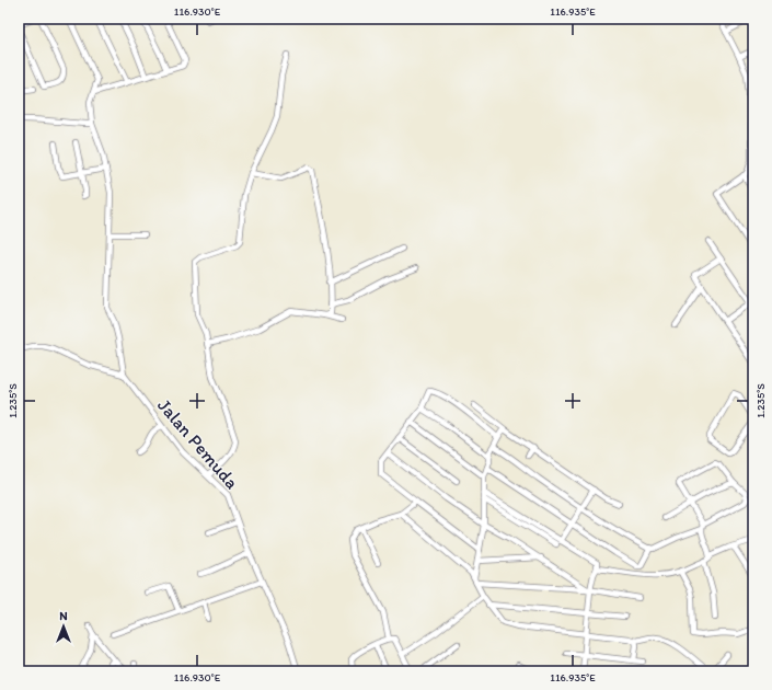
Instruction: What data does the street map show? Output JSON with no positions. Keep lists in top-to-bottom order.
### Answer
{
  "streets": {
    "street": ["Jalan Pemuda"]
  },
  "north": "top",
  "coordinates": ["116.930°E", "116.935°E", "1.235°S"]
}
